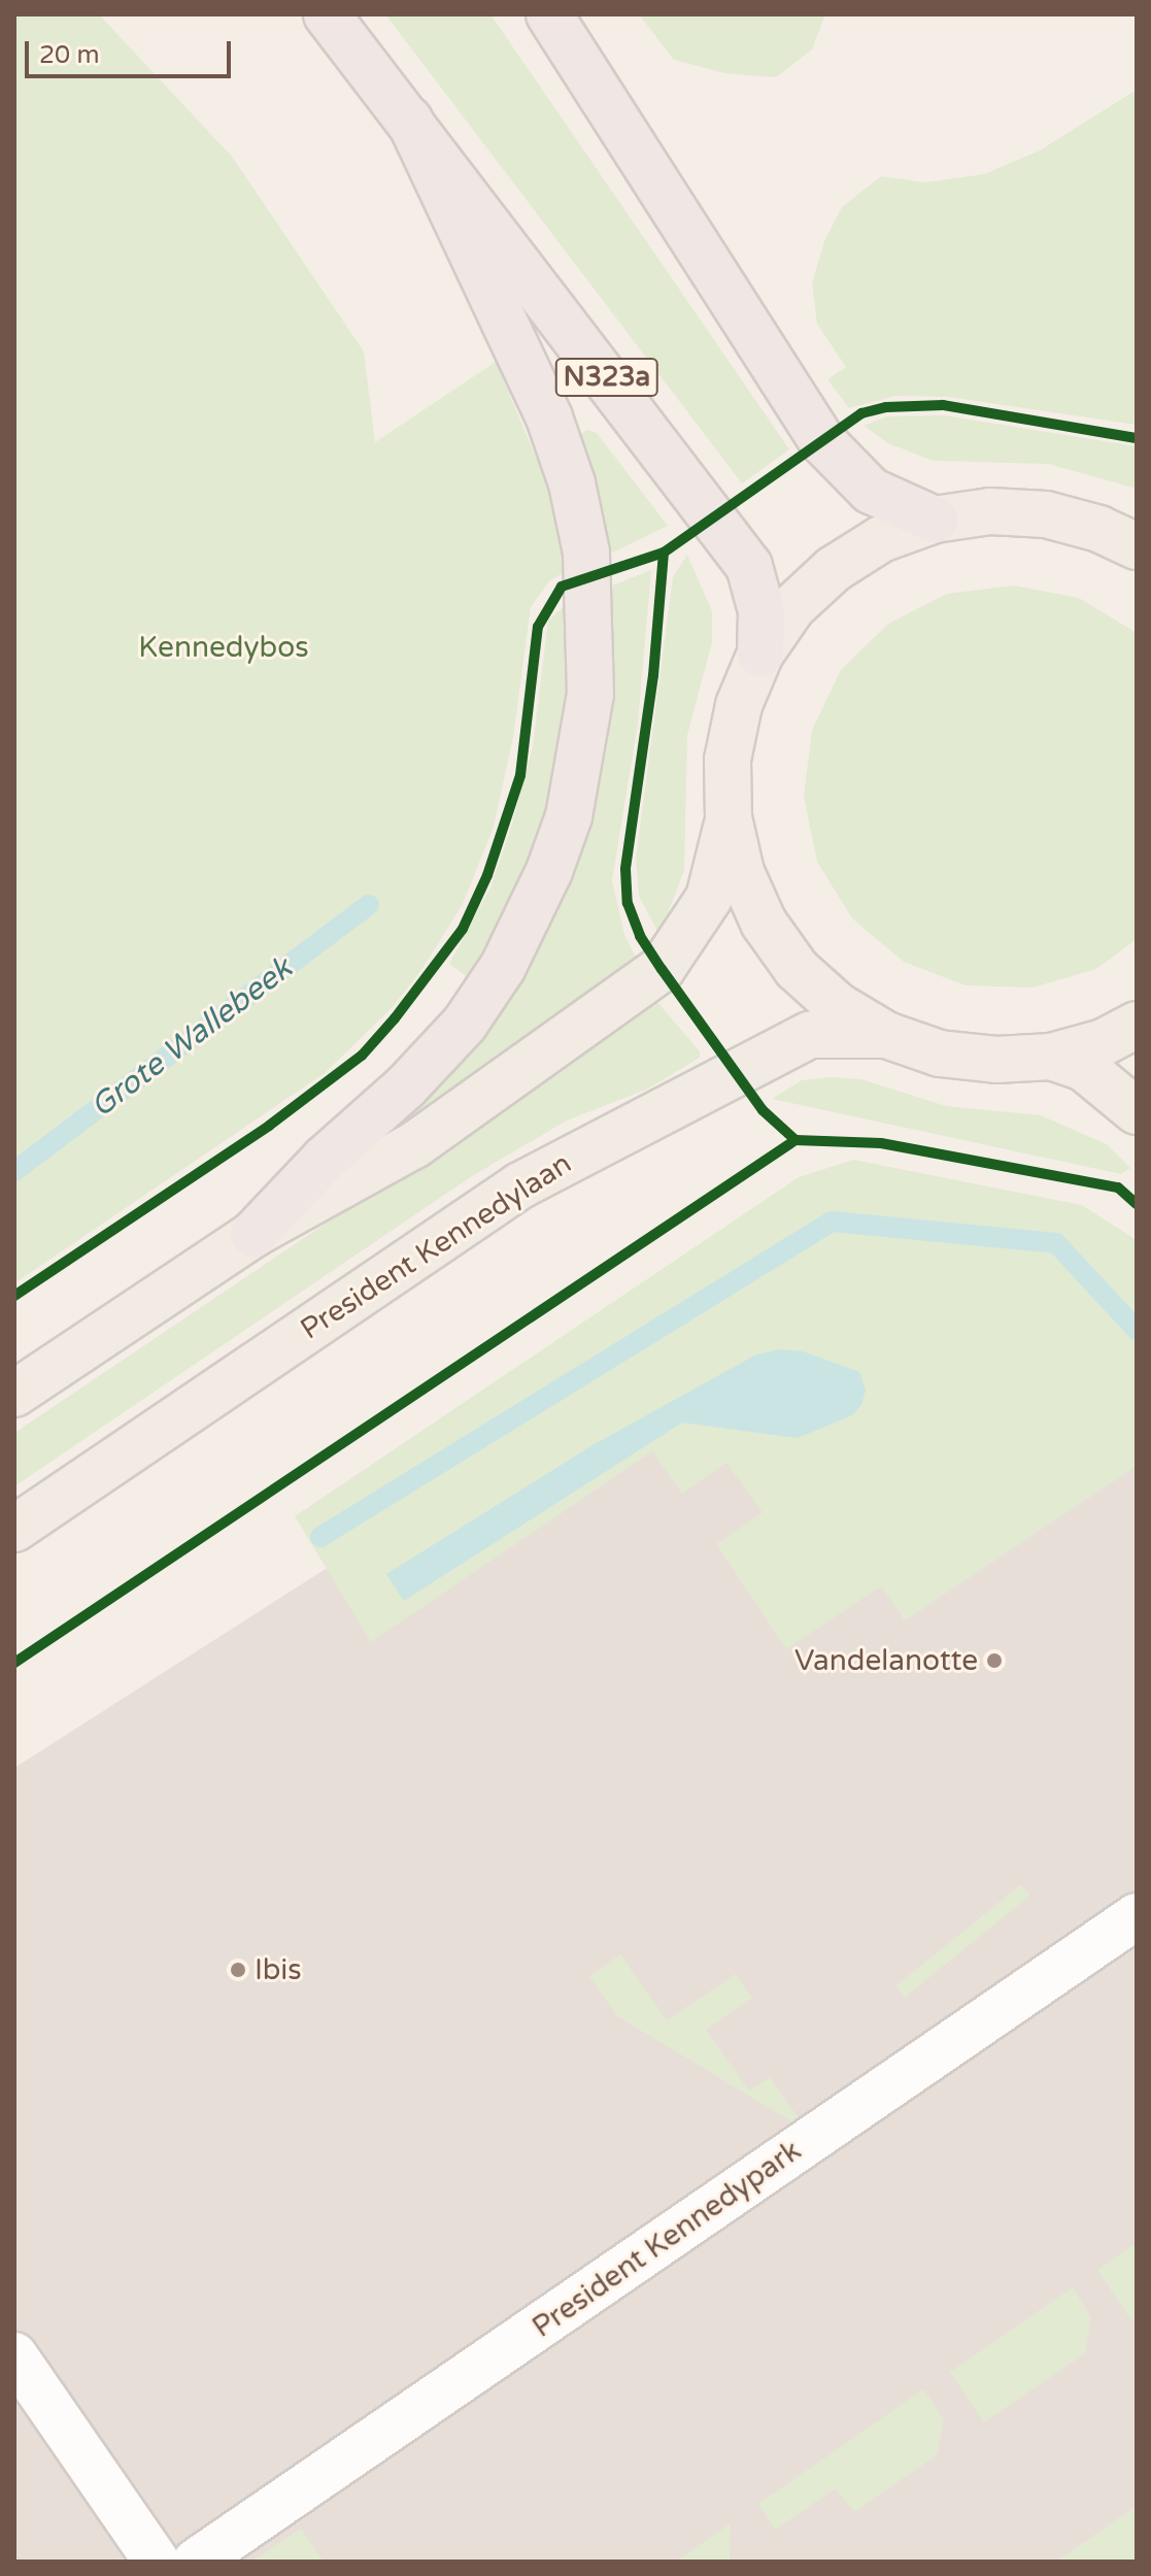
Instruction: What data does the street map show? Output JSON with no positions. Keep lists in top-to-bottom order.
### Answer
{
  "streets": {
    "highway": ["N323a"],
    "main road": ["President Kennedylaan"],
    "street": ["President Kennedypark"]
  },
  "water": ["Grote Wallebeek"],
  "parks": ["Kennedybos"],
  "places": ["Vandelanotte", "Ibis"],
  "scale_bar": "20 m"
}
